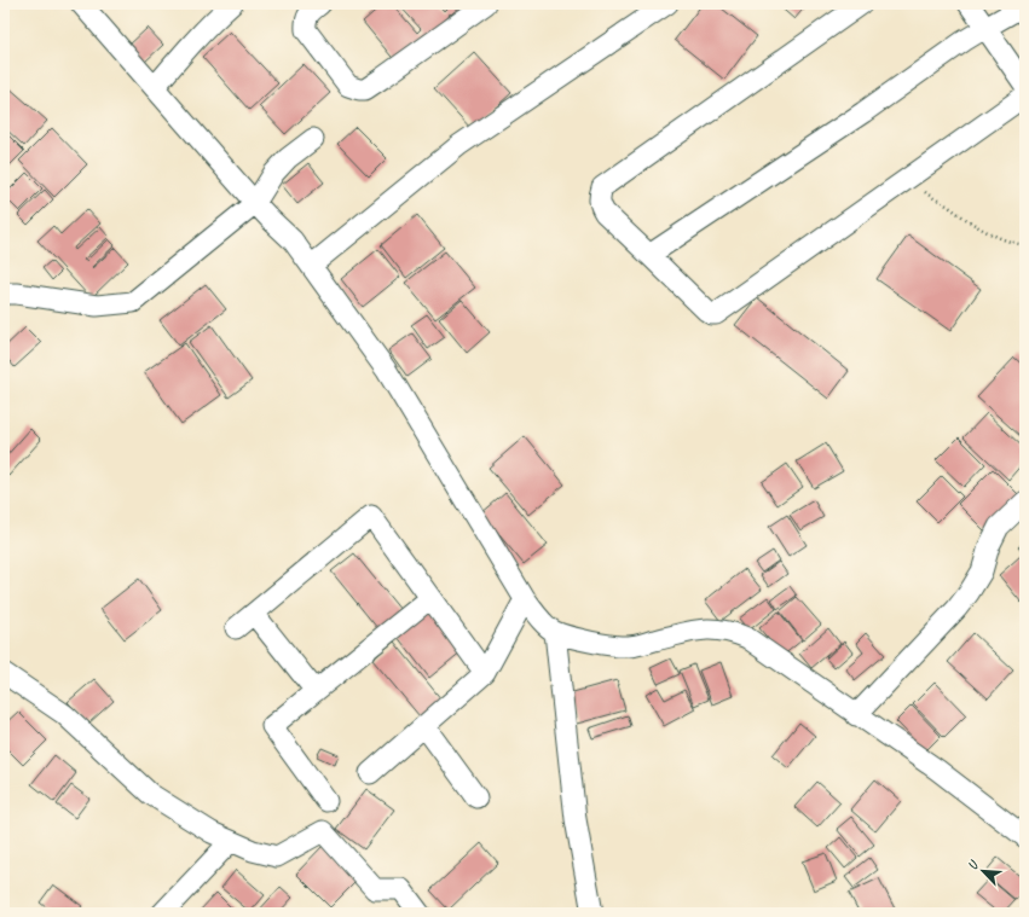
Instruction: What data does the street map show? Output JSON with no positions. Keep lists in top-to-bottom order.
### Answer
{
  "north": "top left"
}
